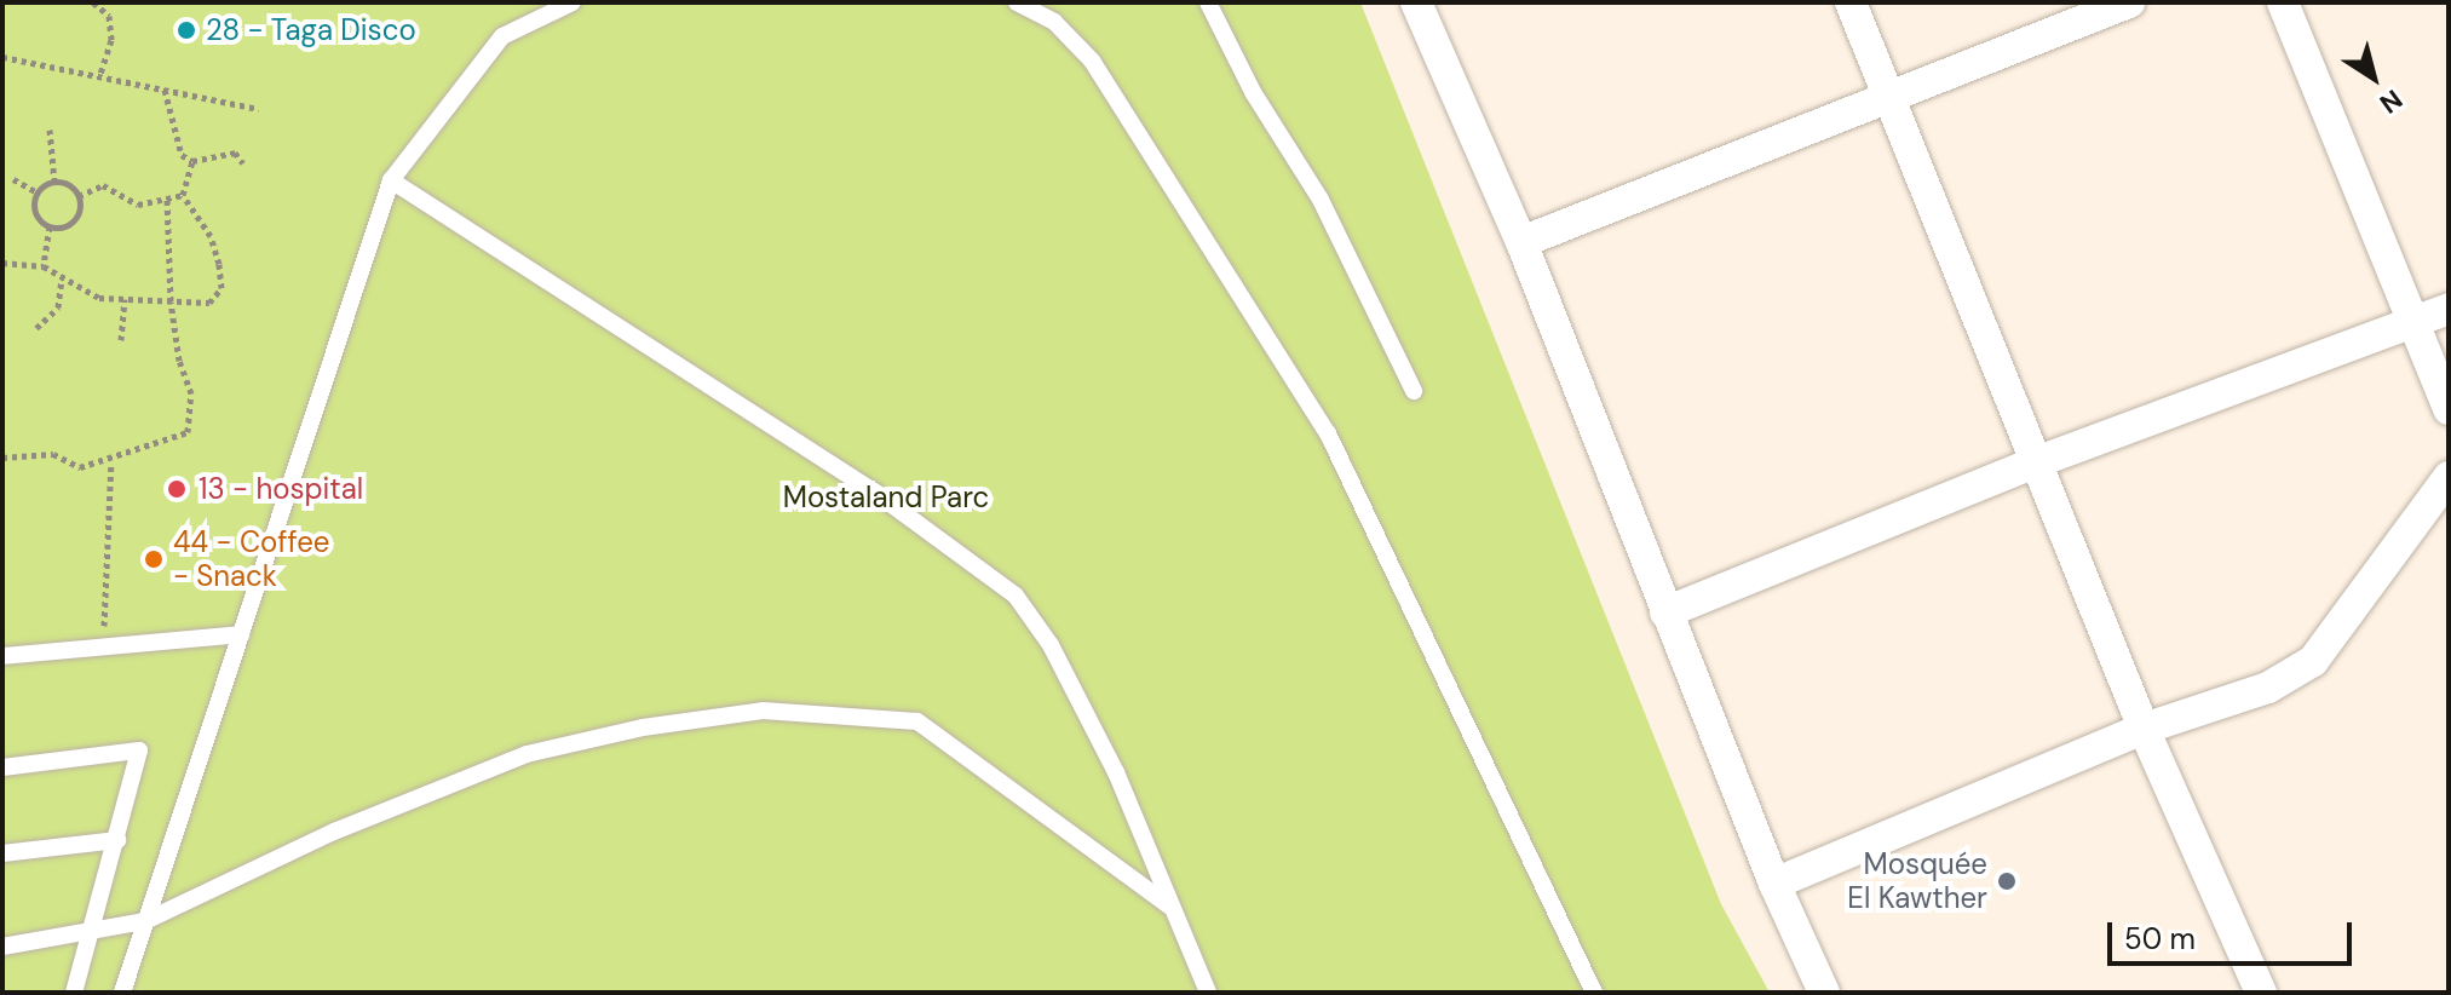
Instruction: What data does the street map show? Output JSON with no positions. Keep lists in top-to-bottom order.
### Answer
{
  "parks": ["Mostaland Parc"],
  "places": [
    "28 - Taga Disco",
    "13 - hospital",
    "44 - Coffee - Snack",
    "Mosquée El Kawther"
  ],
  "scale_bar": "50 m",
  "north": "bottom right"
}
